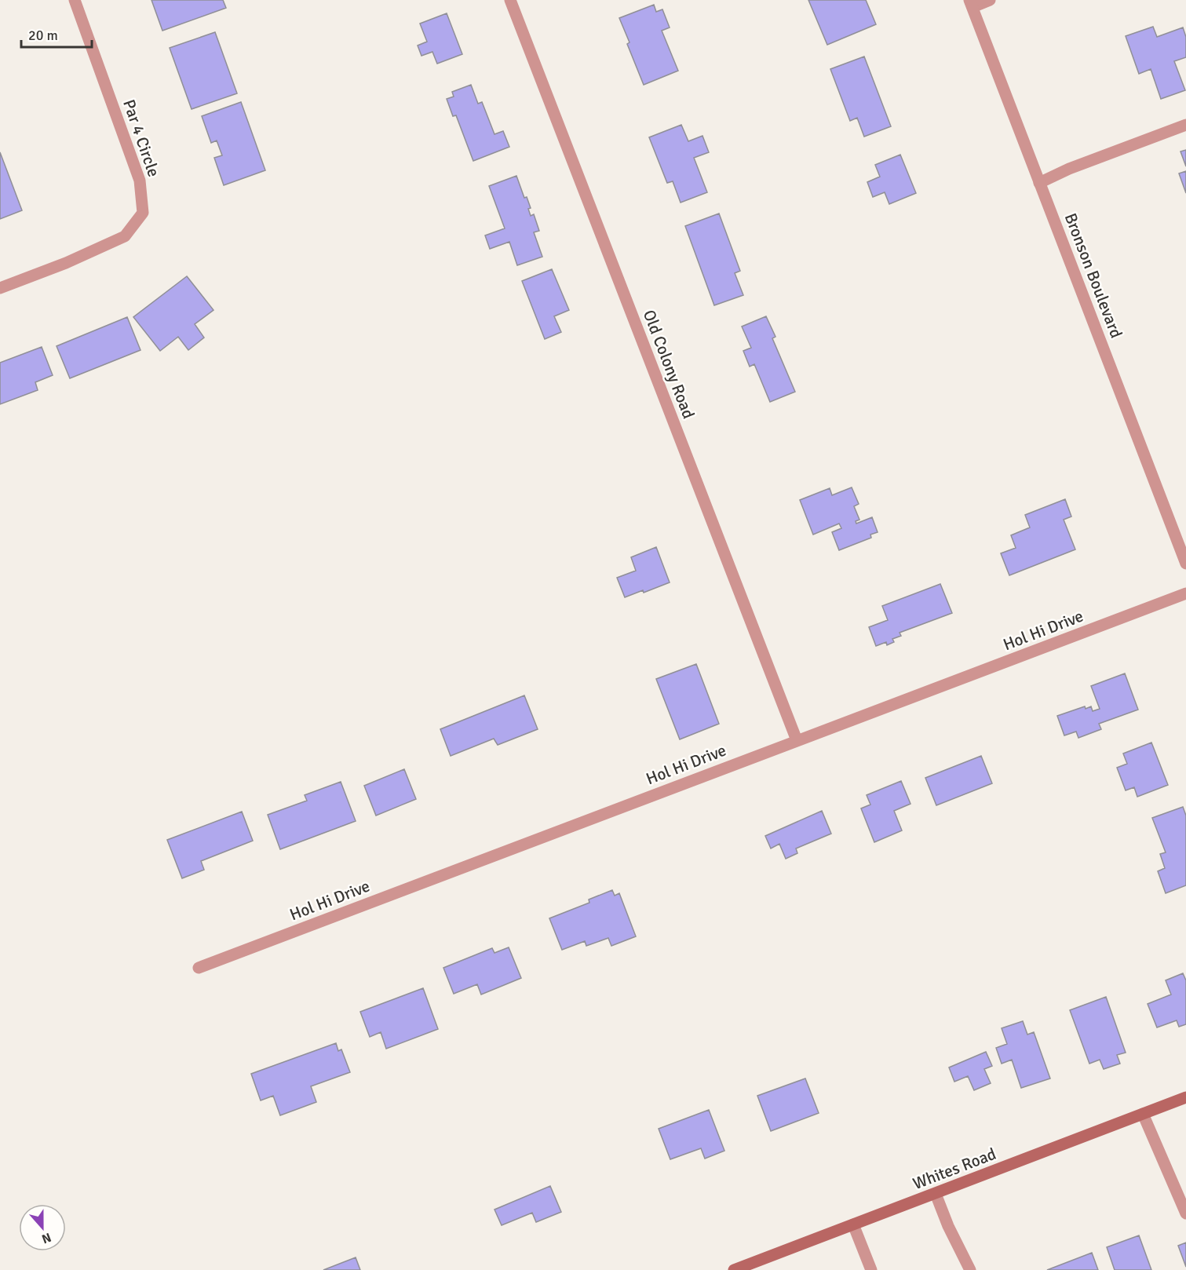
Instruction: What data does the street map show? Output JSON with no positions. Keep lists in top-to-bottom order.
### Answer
{
  "streets": {
    "street": [
      "Par 4 Circle",
      "Bronson Boulevard",
      "Old Colony Road",
      "Hol Hi Drive",
      "Whites Road"
    ]
  },
  "crossings": [
    ["Old Colony Road", "Hol Hi Drive"]
  ],
  "scale_bar": "20 m",
  "north": "bottom"
}
